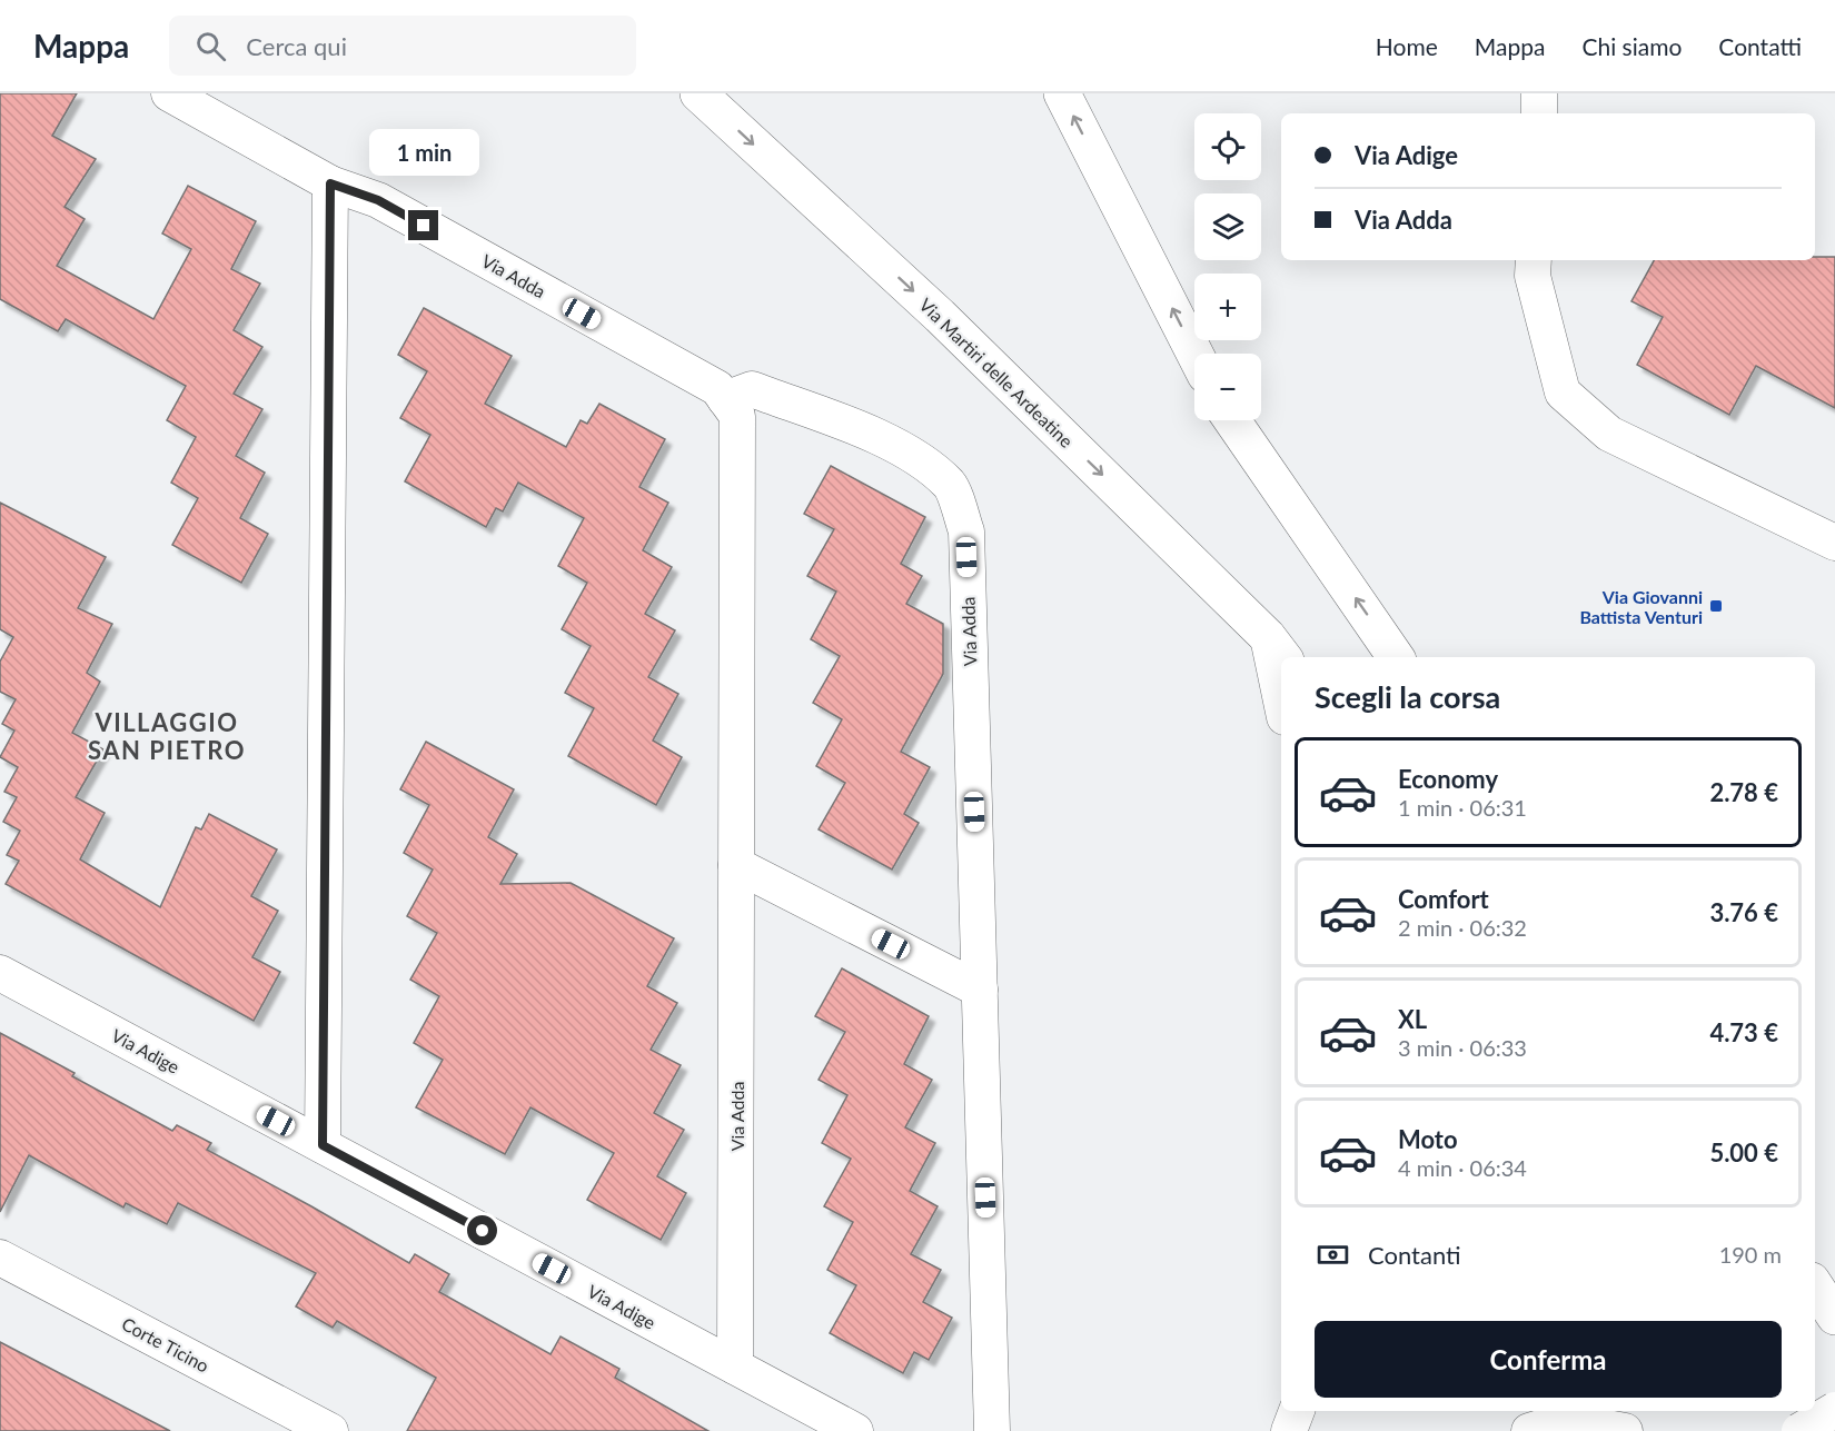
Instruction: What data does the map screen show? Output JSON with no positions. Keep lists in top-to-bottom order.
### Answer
{
  "streets": {
    "street": [
      "Via Adda",
      "Via Martiri delle Ardeatine",
      "Via Adige",
      "Corte Ticino"
    ]
  },
  "crossings": [
    ["Via Adda", "Via Adige"]
  ],
  "districts": ["VILLAGGIO SAN PIETRO"],
  "places": {
    "transit": ["Via Giovanni Battista Venturi"]
  },
  "page": {
    "header": "Mappa",
    "search": "Cerca qui",
    "nav": [
      "Home",
      "Mappa",
      "Chi siamo",
      "Contatti"
    ],
    "map_buttons": ["+", "−"],
    "banner": ["Via Adige", "Via Adda"],
    "bubble": "1 min",
    "heading": "Scegli la corsa",
    "list": [
      {
        "name": "Economy",
        "note": "1 min · 06:31",
        "value": "2.78 €"
      },
      {
        "name": "Comfort",
        "note": "2 min · 06:32",
        "value": "3.76 €"
      },
      {
        "name": "XL",
        "note": "3 min · 06:33",
        "value": "4.73 €"
      },
      {
        "name": "Moto",
        "note": "4 min · 06:34",
        "value": "5.00 €"
      }
    ],
    "pay": ["Contanti", "190 m"],
    "buttons": "Conferma"
  }
}
